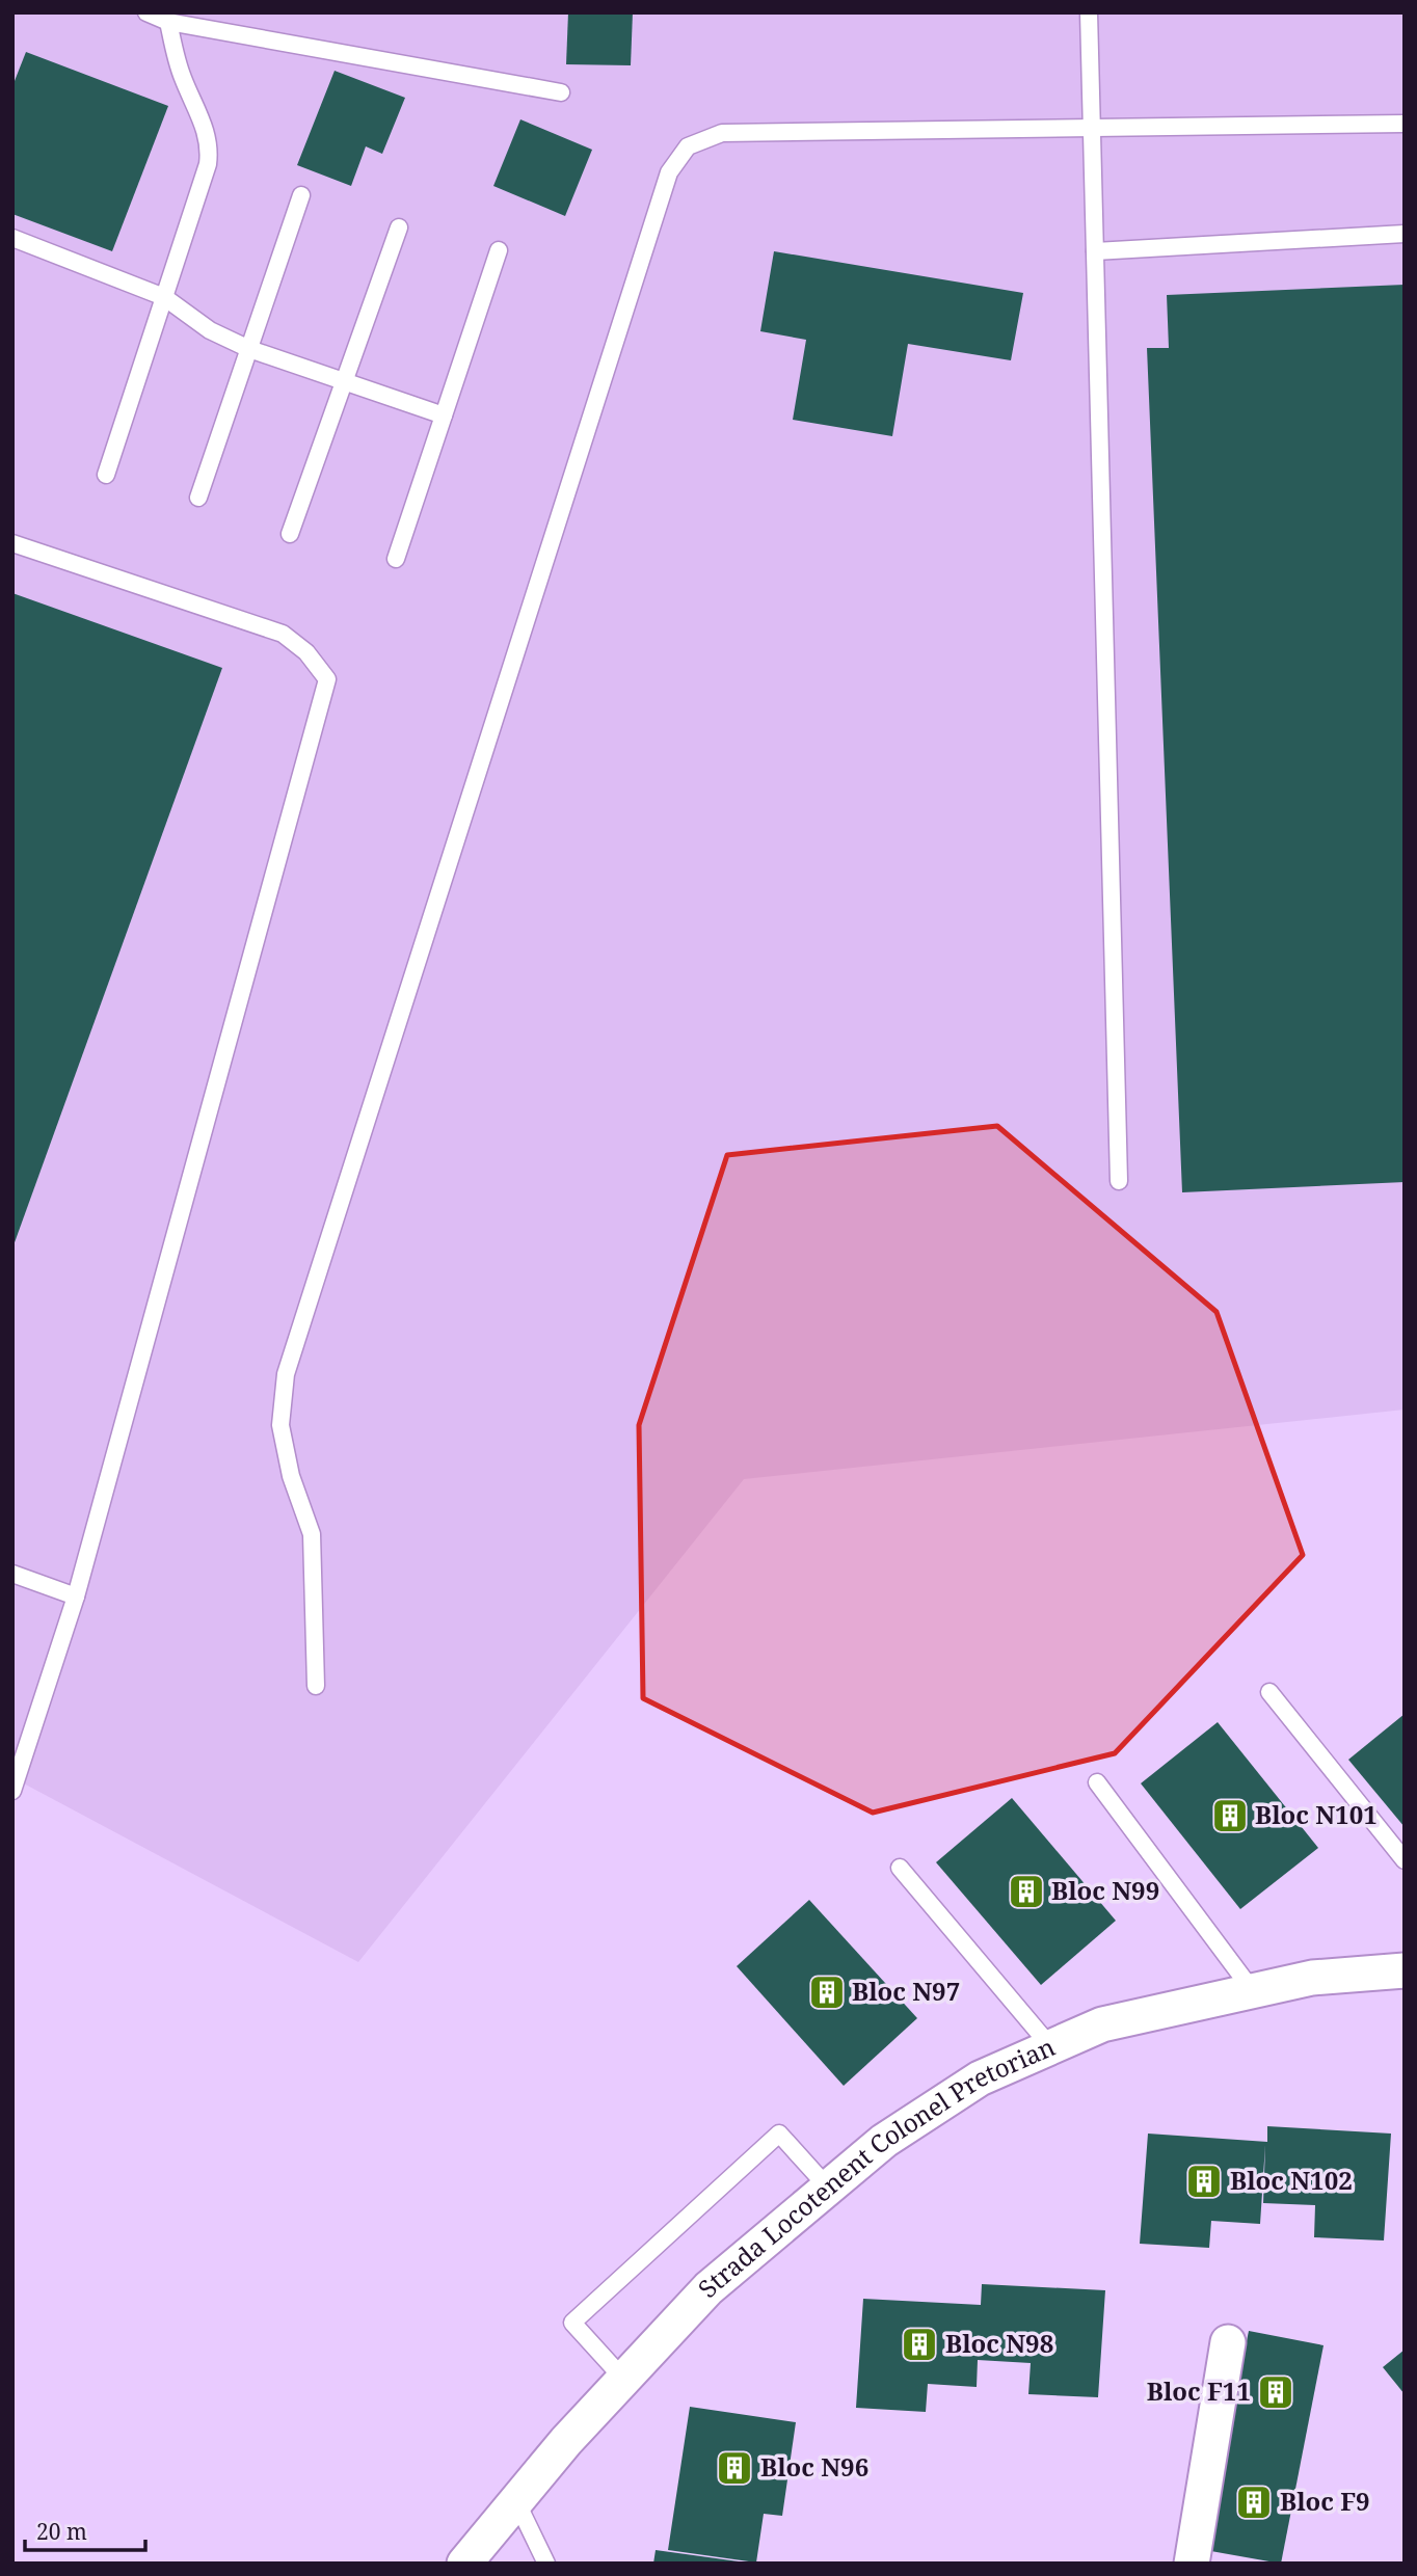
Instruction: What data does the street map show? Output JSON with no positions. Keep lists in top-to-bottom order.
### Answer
{
  "streets": {
    "street": ["Strada Locotenent Colonel Pretorian"]
  },
  "places": {
    "building": [
      "Bloc N101",
      "Bloc N99",
      "Bloc N97",
      "Bloc N102",
      "Bloc N98",
      "Bloc F11",
      "Bloc N96",
      "Bloc F9"
    ]
  },
  "scale_bar": "20 m"
}
